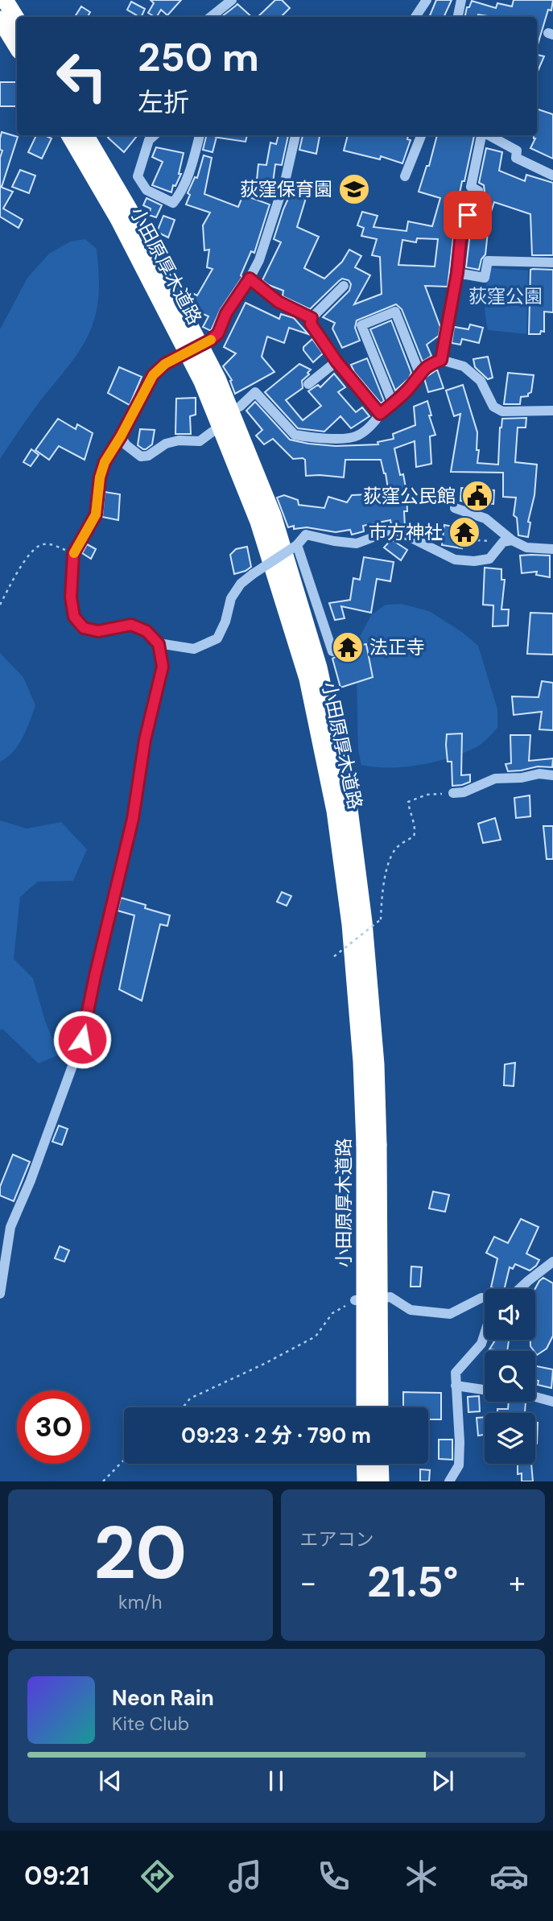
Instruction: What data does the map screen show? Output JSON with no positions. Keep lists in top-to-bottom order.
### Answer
{
  "streets": {
    "highway": ["小田原厚木道路"]
  },
  "parks": ["荻窪公園"],
  "places": {
    "school or university": ["荻窪保育園"],
    "public building": ["荻窪公民館"],
    "temple": ["市方神社", "法正寺"]
  },
  "page": {
    "turn": ["250 m", "左折"],
    "limit": "30",
    "trip": "09:23 · 2 分 · 790 m",
    "tile": [
      ["20", "km/h"],
      "エアコン"
    ],
    "heat": ["−", "21.5°", "+"],
    "song": ["Neon Rain", "Kite Club"],
    "tabs": "09:21"
  }
}
